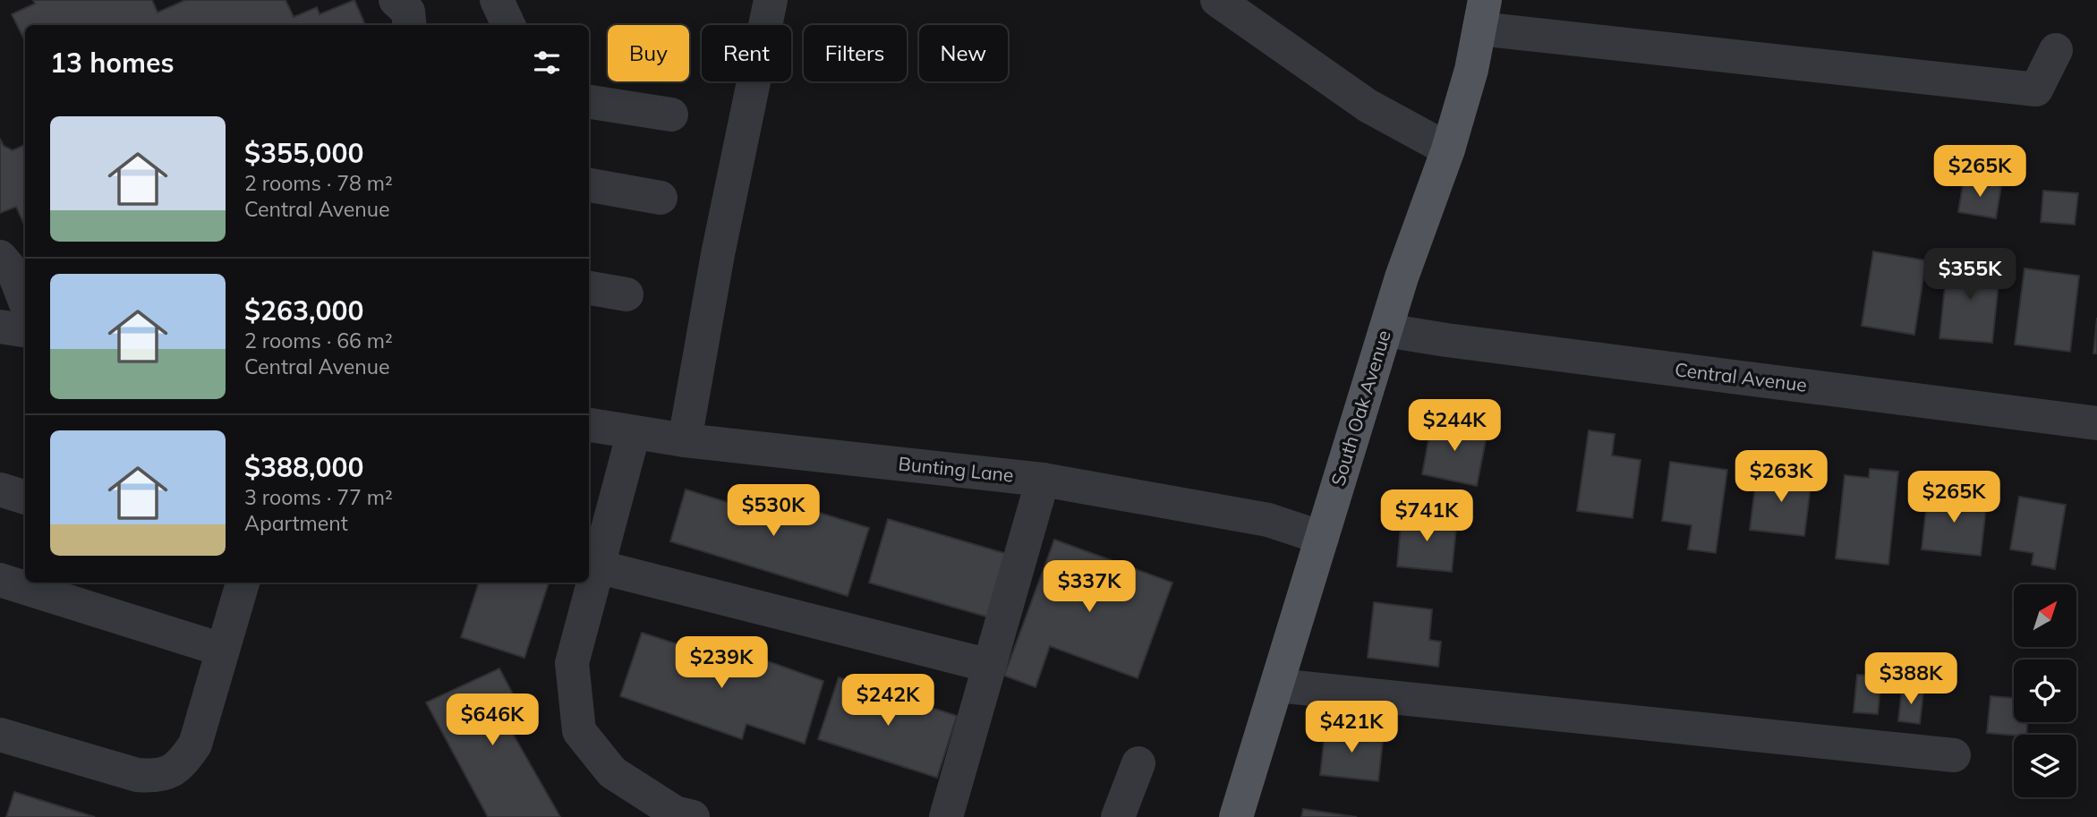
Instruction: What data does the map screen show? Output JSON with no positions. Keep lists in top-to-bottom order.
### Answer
{
  "streets": {
    "main road": ["South Oak Avenue"],
    "street": ["Central Avenue", "Bunting Lane"]
  },
  "crossings": [
    ["Central Avenue", "South Oak Avenue"],
    ["South Oak Avenue", "Bunting Lane"]
  ],
  "north": "top right",
  "page": {
    "chip": [
      "Buy",
      "Rent",
      "Filters",
      "New"
    ],
    "heading": "13 homes",
    "list": [
      {
        "name": "$355,000",
        "note": "2 rooms · 78 m² · Central Avenue"
      },
      {
        "name": "$263,000",
        "note": "2 rooms · 66 m² · Central Avenue"
      },
      {
        "name": "$388,000",
        "note": "3 rooms · 77 m² · Apartment"
      }
    ],
    "price": [
      "$265K",
      "$355K",
      "$244K",
      "$263K",
      "$265K",
      "$530K",
      "$741K",
      "$337K",
      "$239K",
      "$388K",
      "$242K",
      "$646K",
      "$421K"
    ]
  }
}
